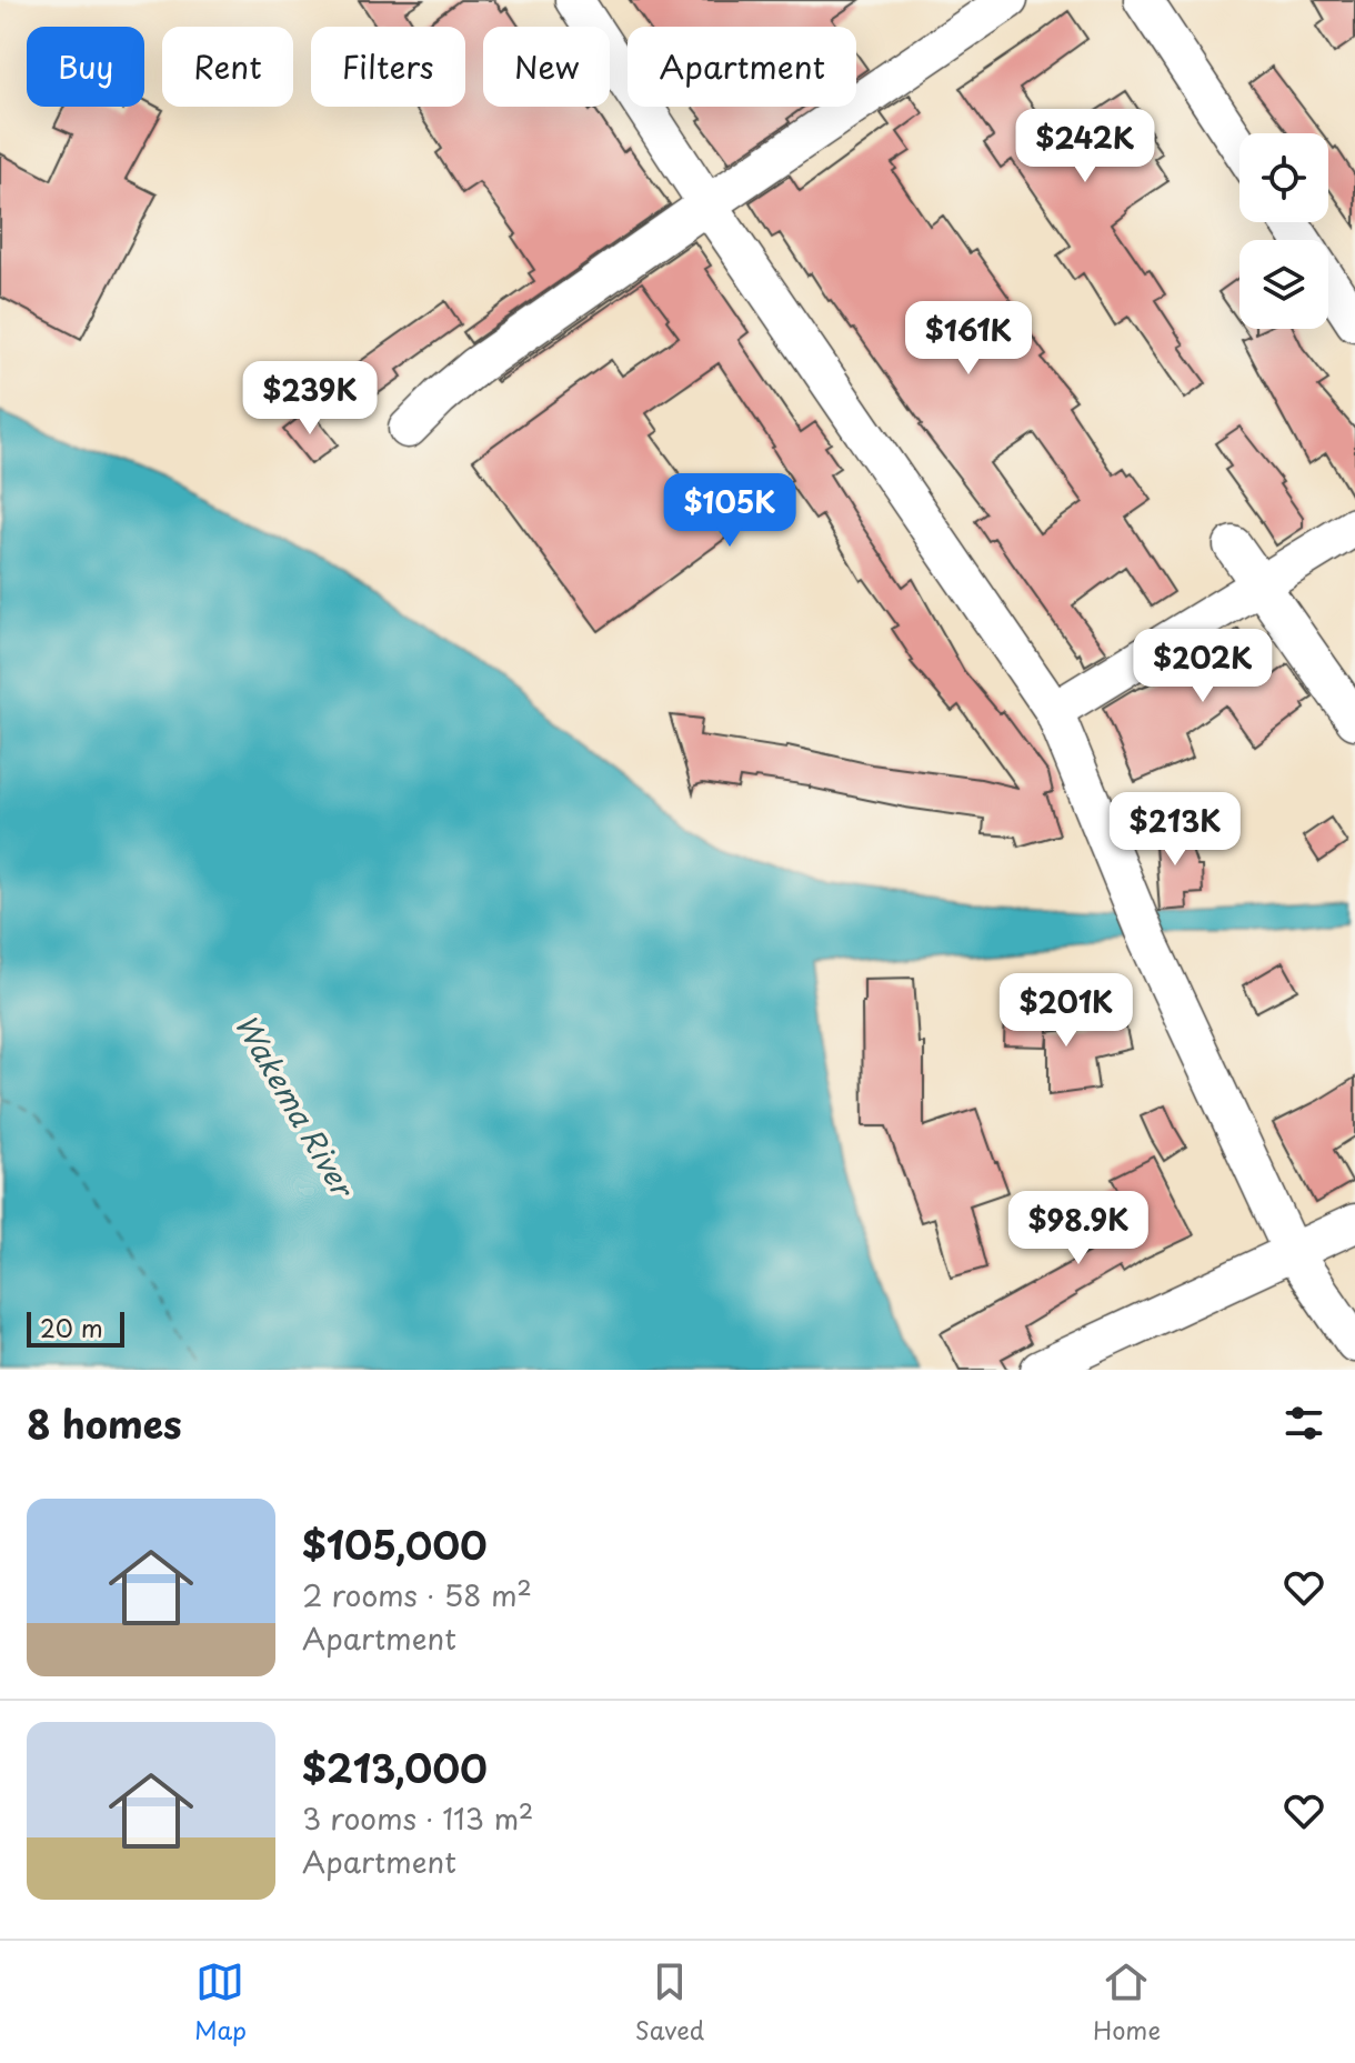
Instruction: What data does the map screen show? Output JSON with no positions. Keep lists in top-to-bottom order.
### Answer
{
  "water": ["Wakema River"],
  "scale_bar": "20 m",
  "page": {
    "chip": [
      "Buy",
      "Rent",
      "Filters",
      "New",
      "Apartment"
    ],
    "price": [
      "$242K",
      "$161K",
      "$239K",
      "$105K",
      "$202K",
      "$213K",
      "$201K",
      "$98.9K"
    ],
    "scale": "20 m",
    "heading": "8 homes",
    "list": [
      {
        "name": "$105,000",
        "note": "2 rooms · 58 m² · Apartment"
      },
      {
        "name": "$213,000",
        "note": "3 rooms · 113 m² · Apartment"
      }
    ],
    "tabs": ["Map", "Saved", "Home"]
  }
}
